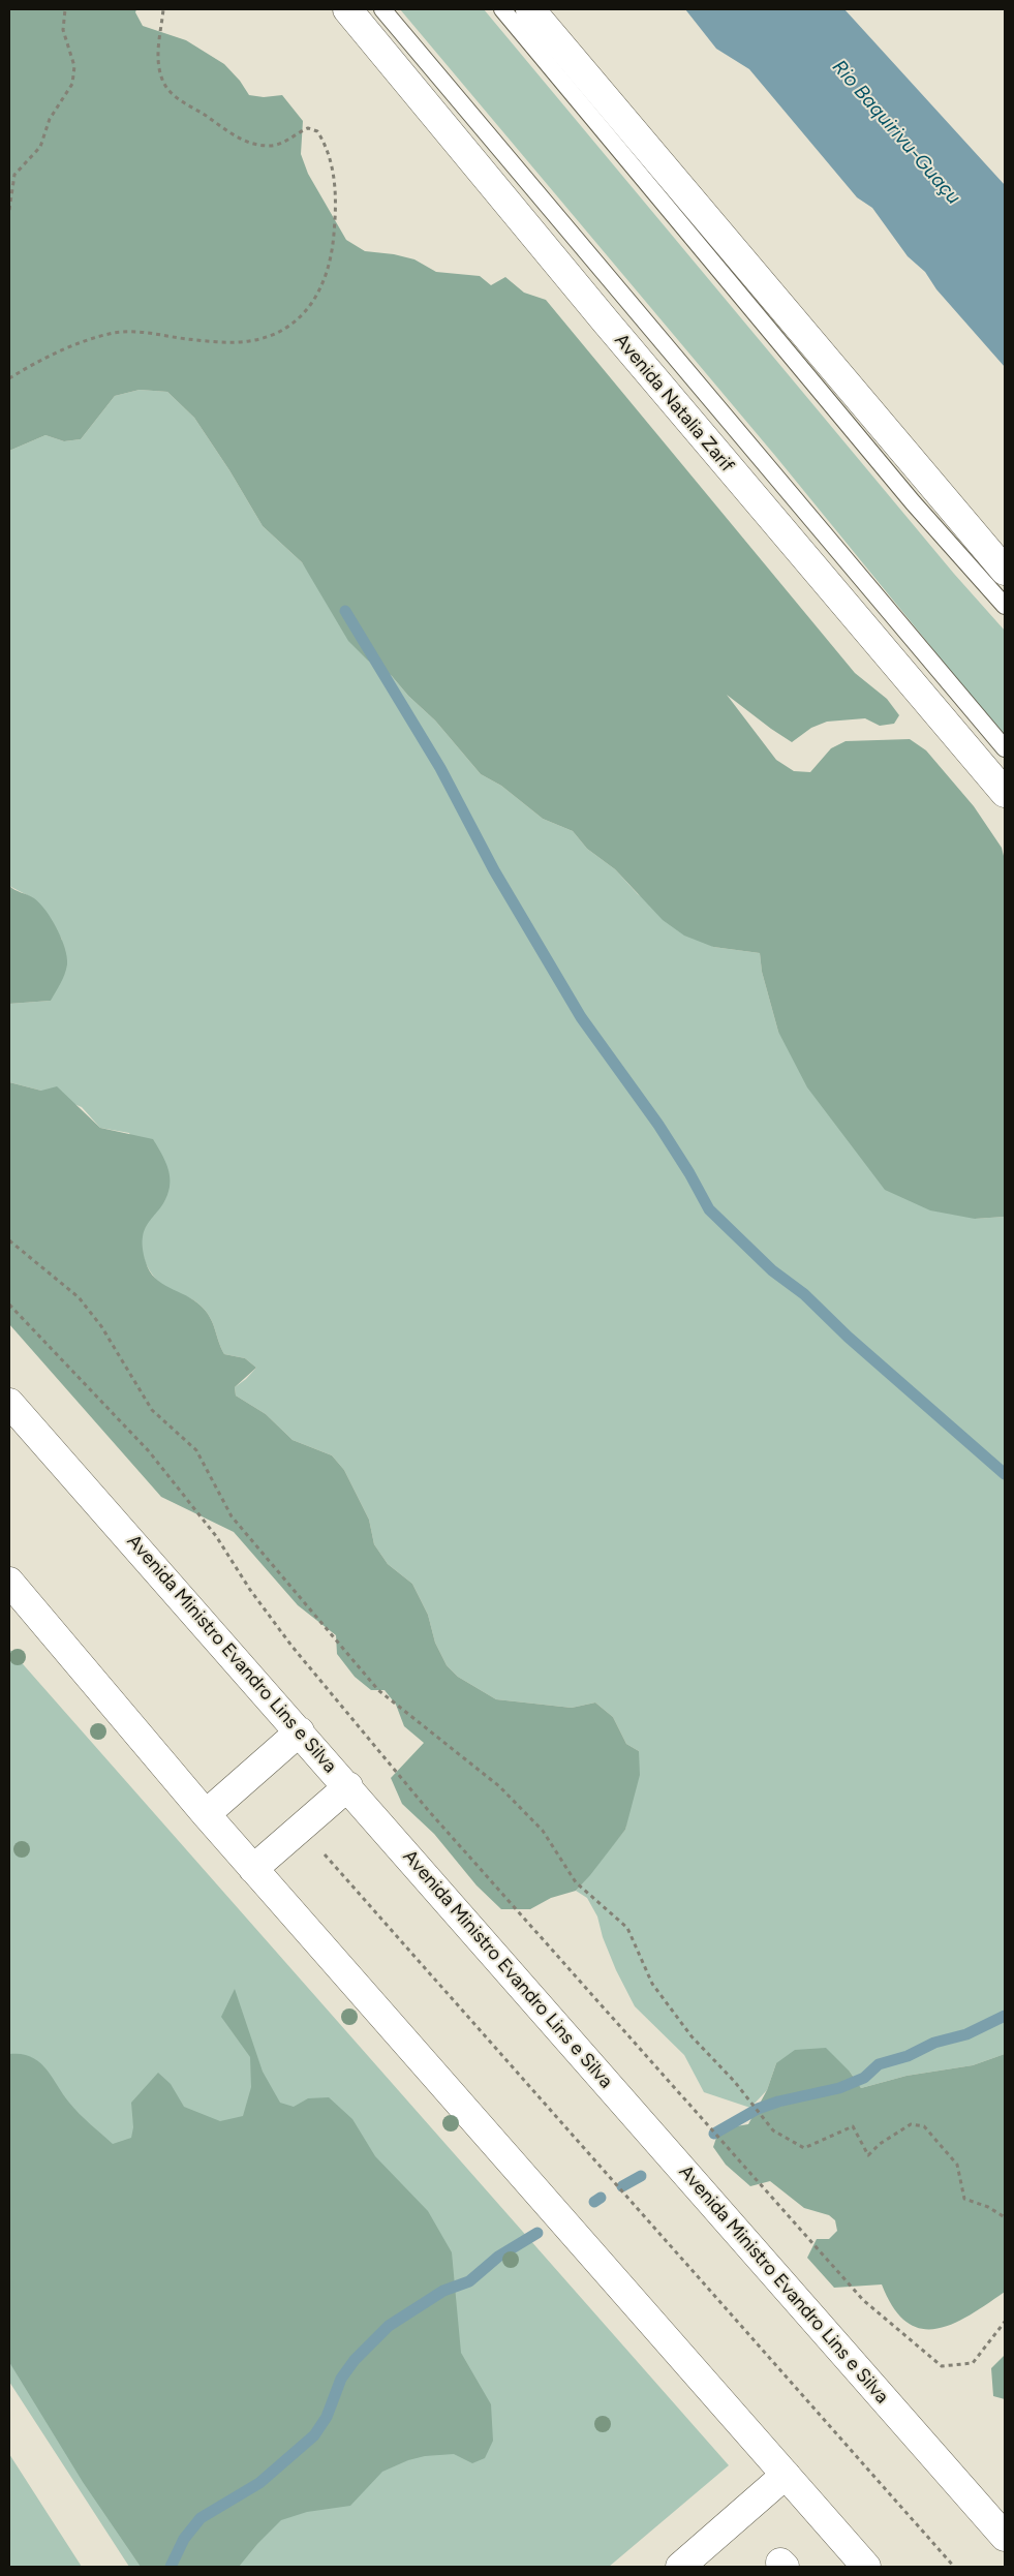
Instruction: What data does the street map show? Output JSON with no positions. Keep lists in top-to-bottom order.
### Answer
{
  "streets": {
    "street": ["Avenida Natalia Zarif", "Avenida Ministro Evandro Lins e Silva"]
  },
  "water": ["Rio Baquirivu-Guaçu"]
}
